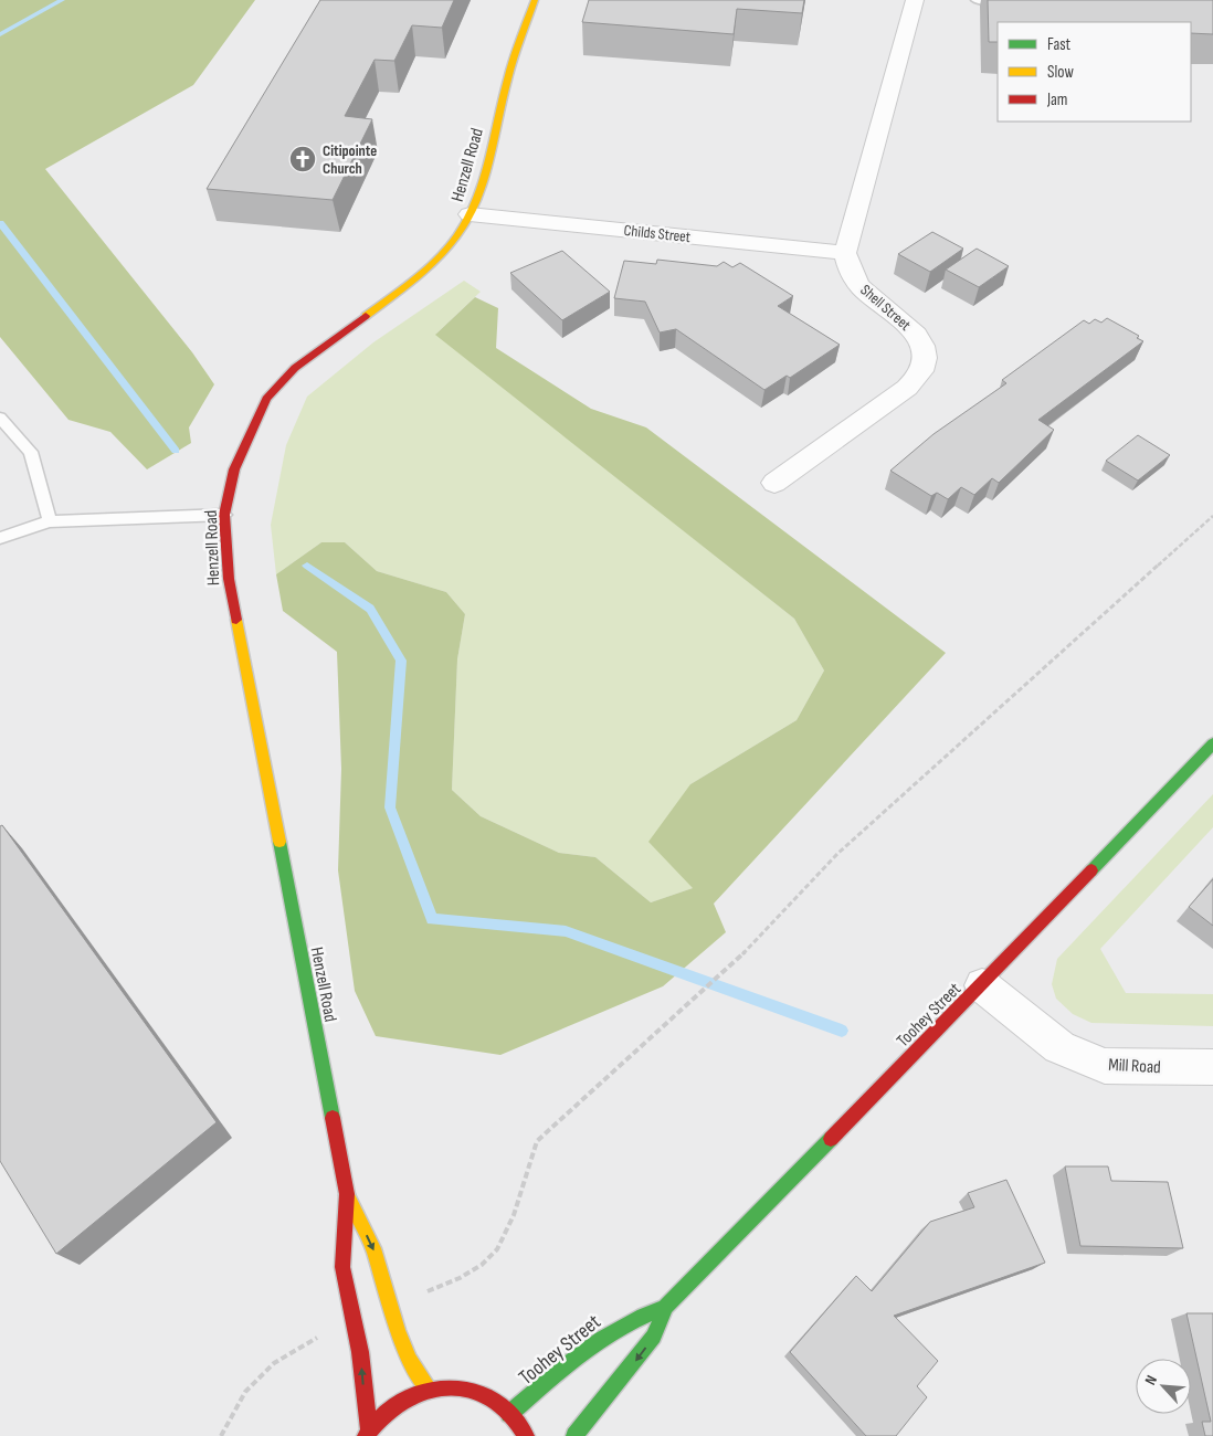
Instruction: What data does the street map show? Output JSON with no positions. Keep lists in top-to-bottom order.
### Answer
{
  "streets": {
    "main road": ["Henzell Road", "Toohey Street"],
    "street": ["Childs Street", "Shell Street", "Mill Road"]
  },
  "crossings": [
    ["Henzell Road", "Childs Street"],
    ["Childs Street", "Shell Street"],
    ["Toohey Street", "Mill Road"]
  ],
  "places": {
    "church": ["Citipointe Church"]
  },
  "legend": ["Fast", "Slow", "Jam"],
  "north": "top left"
}
